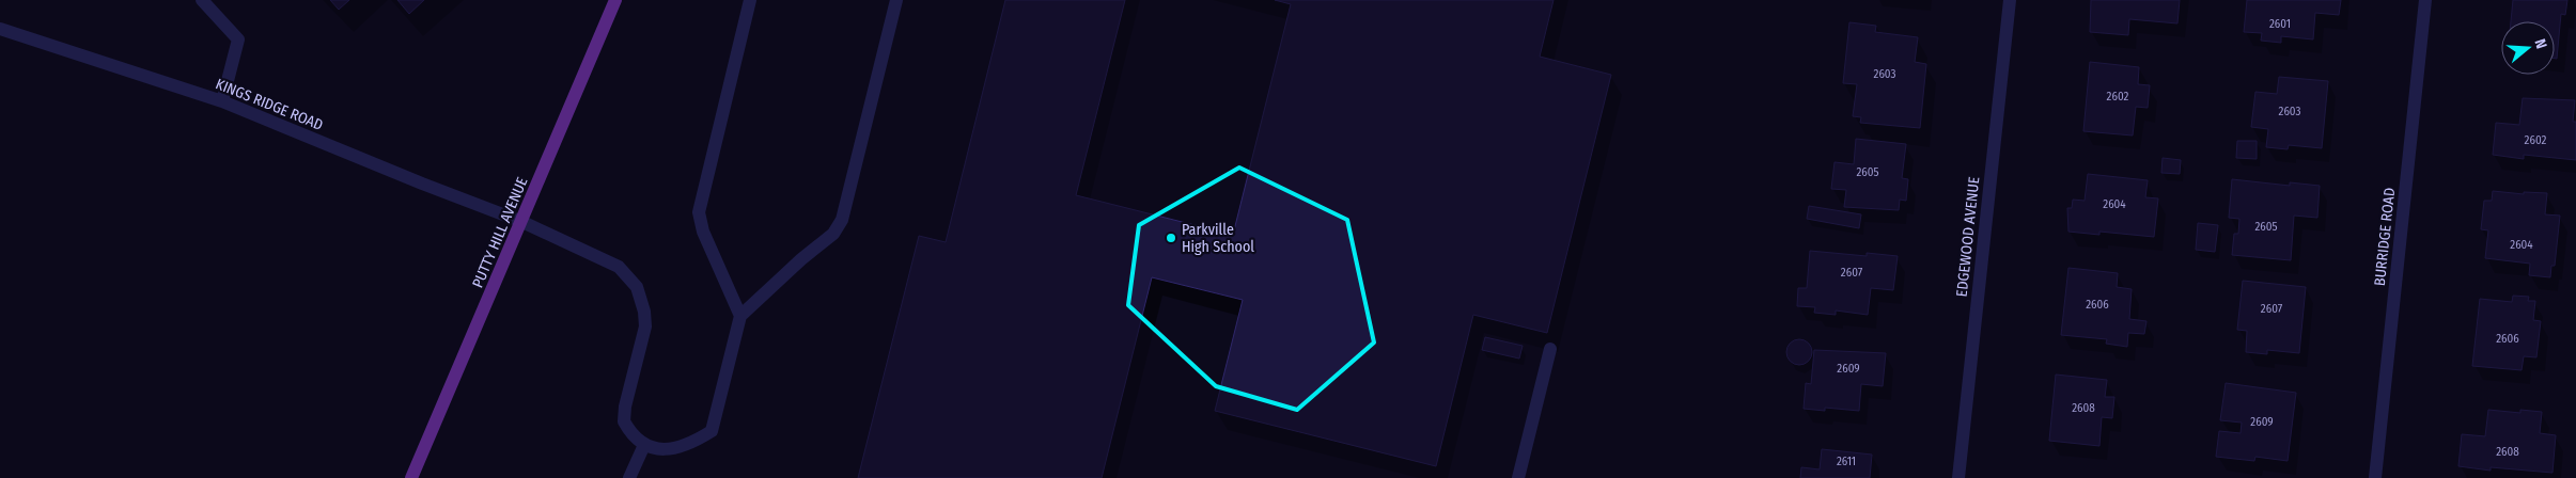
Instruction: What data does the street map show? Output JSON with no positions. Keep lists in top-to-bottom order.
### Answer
{
  "streets": {
    "main road": ["PUTTY HILL AVENUE"],
    "street": ["KINGS RIDGE ROAD", "EDGEWOOD AVENUE", "BURRIDGE ROAD"]
  },
  "crossings": [
    ["KINGS RIDGE ROAD", "PUTTY HILL AVENUE"]
  ],
  "places": ["Parkville High School"],
  "house_numbers": [
    "2601",
    "2603",
    "2602",
    "2603",
    "2602",
    "2605",
    "2604",
    "2605",
    "2604",
    "2607",
    "2606",
    "2607",
    "2606",
    "2609",
    "2608",
    "2609",
    "2608",
    "2611"
  ],
  "north": "right"
}
